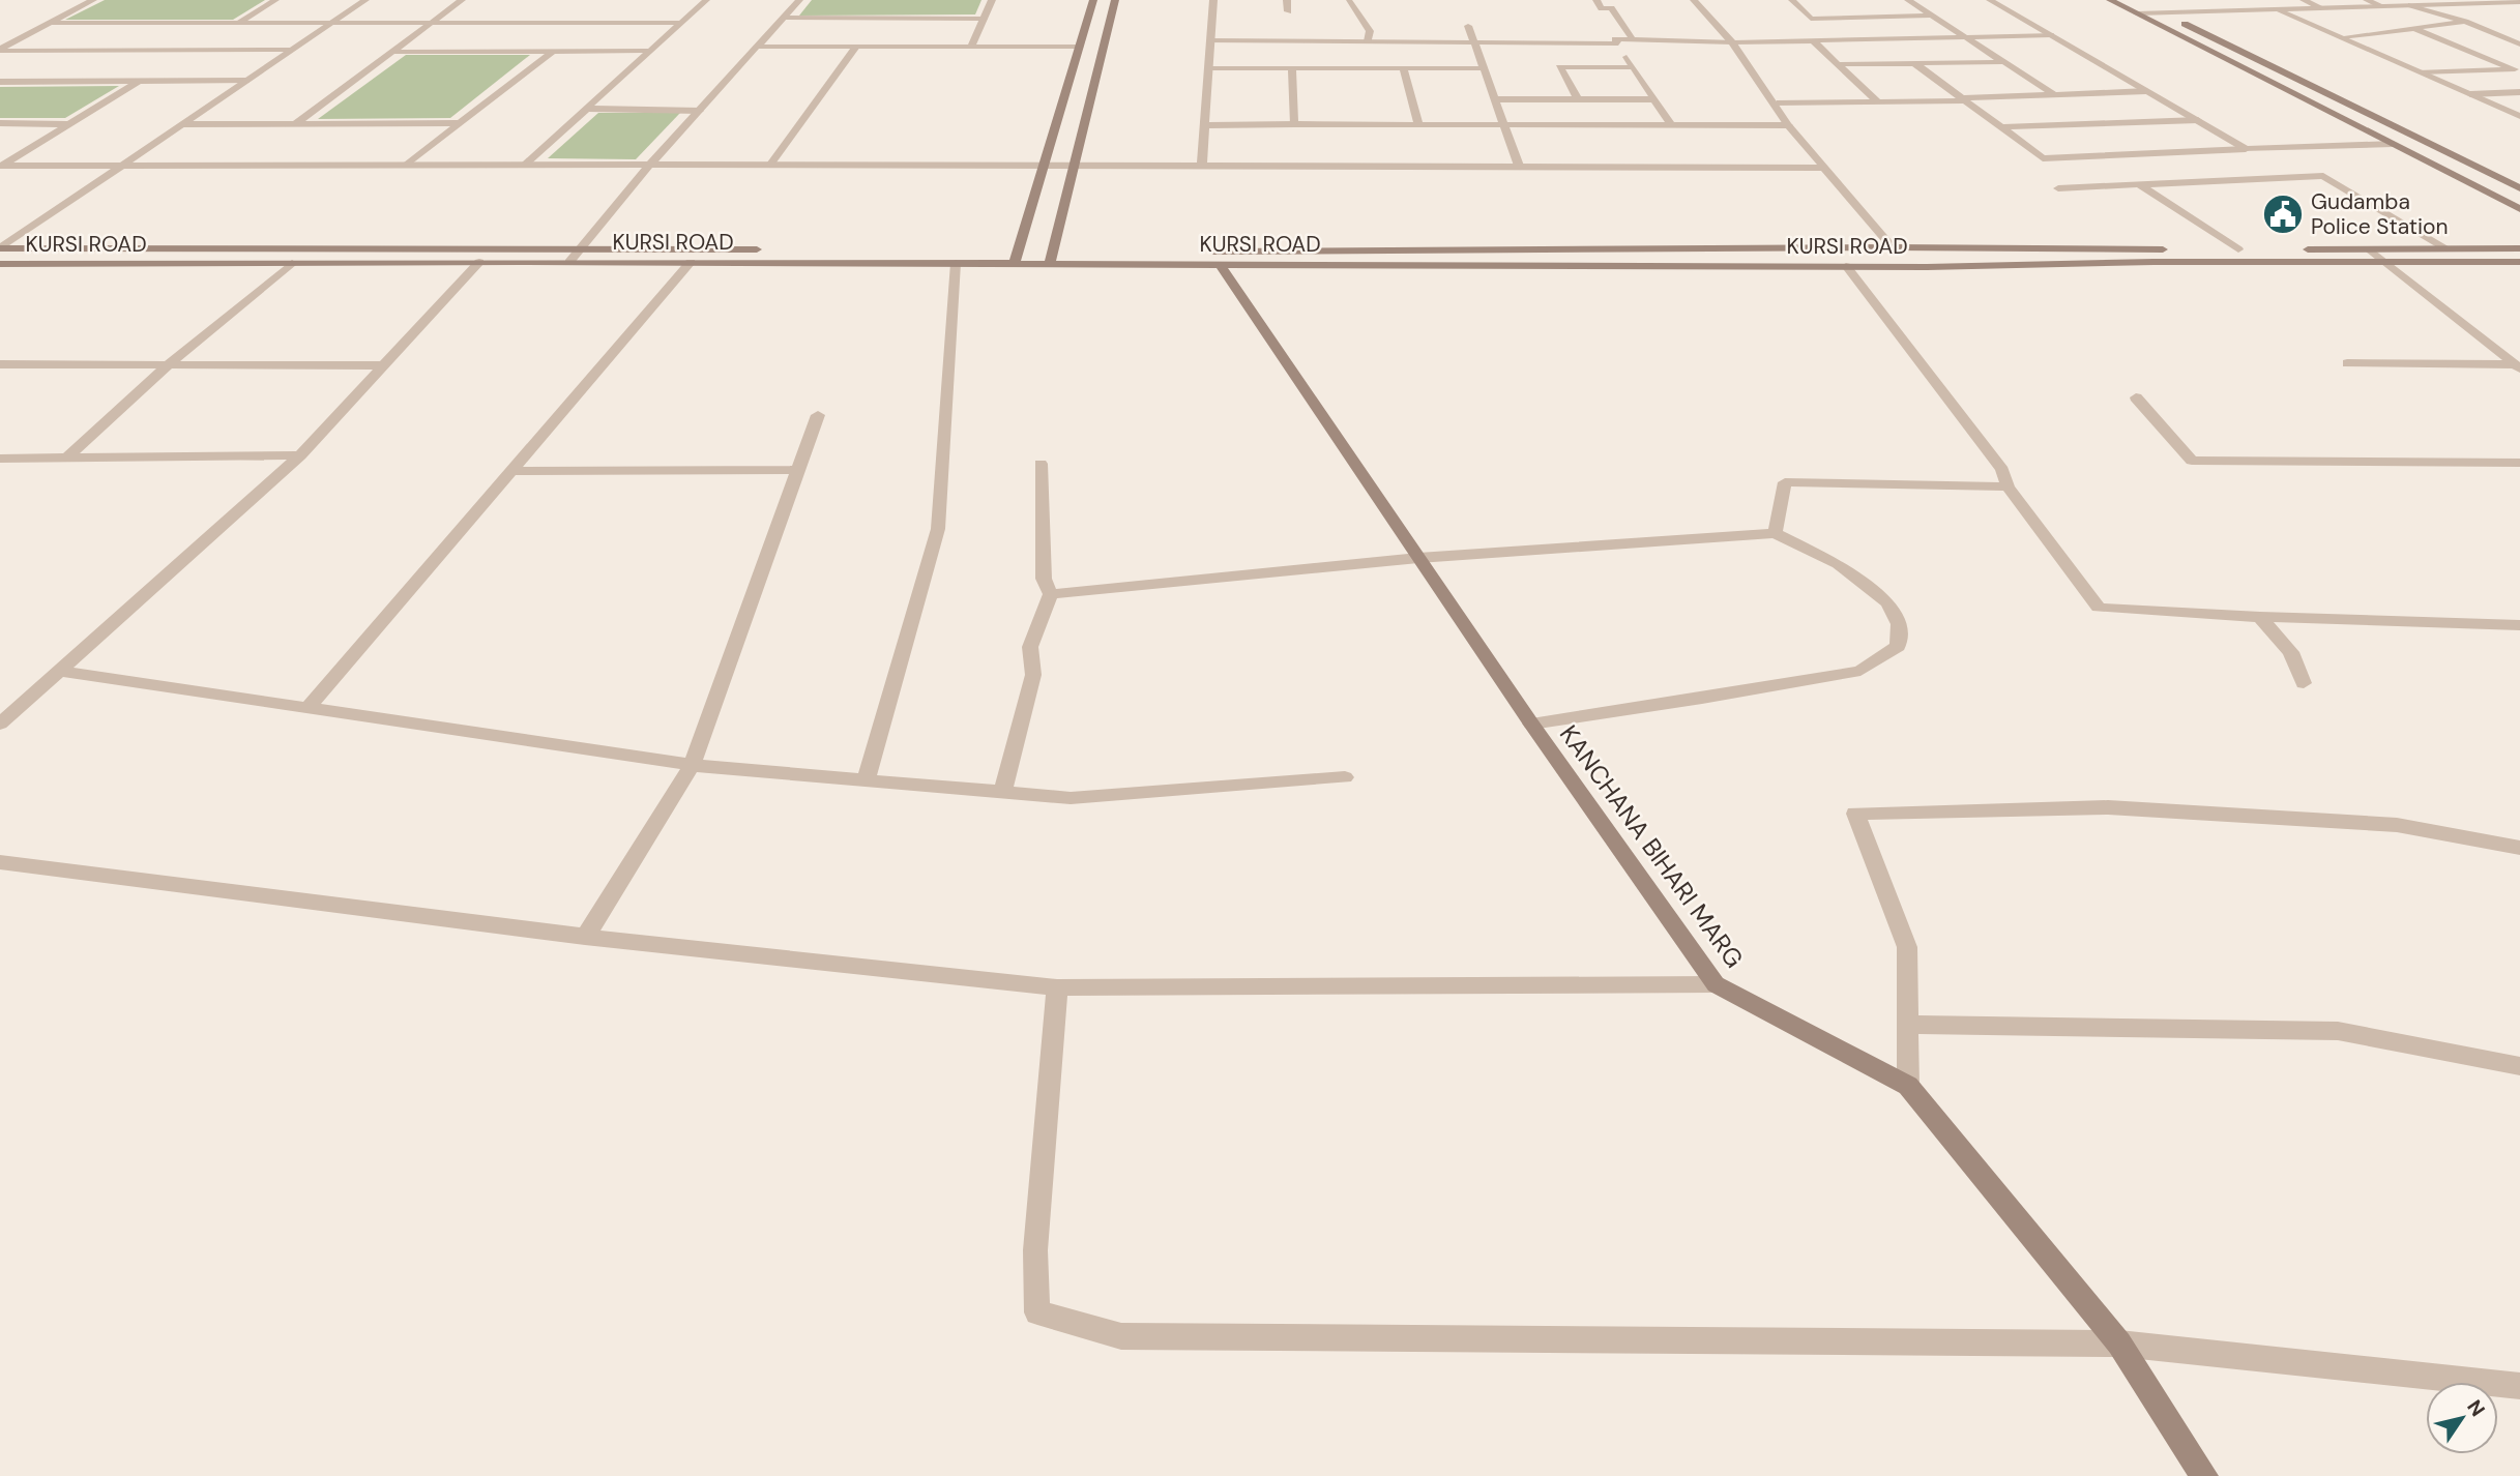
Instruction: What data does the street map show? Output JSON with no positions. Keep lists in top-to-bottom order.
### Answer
{
  "streets": {
    "main road": ["KURSI ROAD", "KANCHANA BIHARI MARG"]
  },
  "crossings": [
    ["KURSI ROAD", "KANCHANA BIHARI MARG"]
  ],
  "places": {
    "public building": ["Gudamba Police Station"]
  },
  "north": "top right"
}
